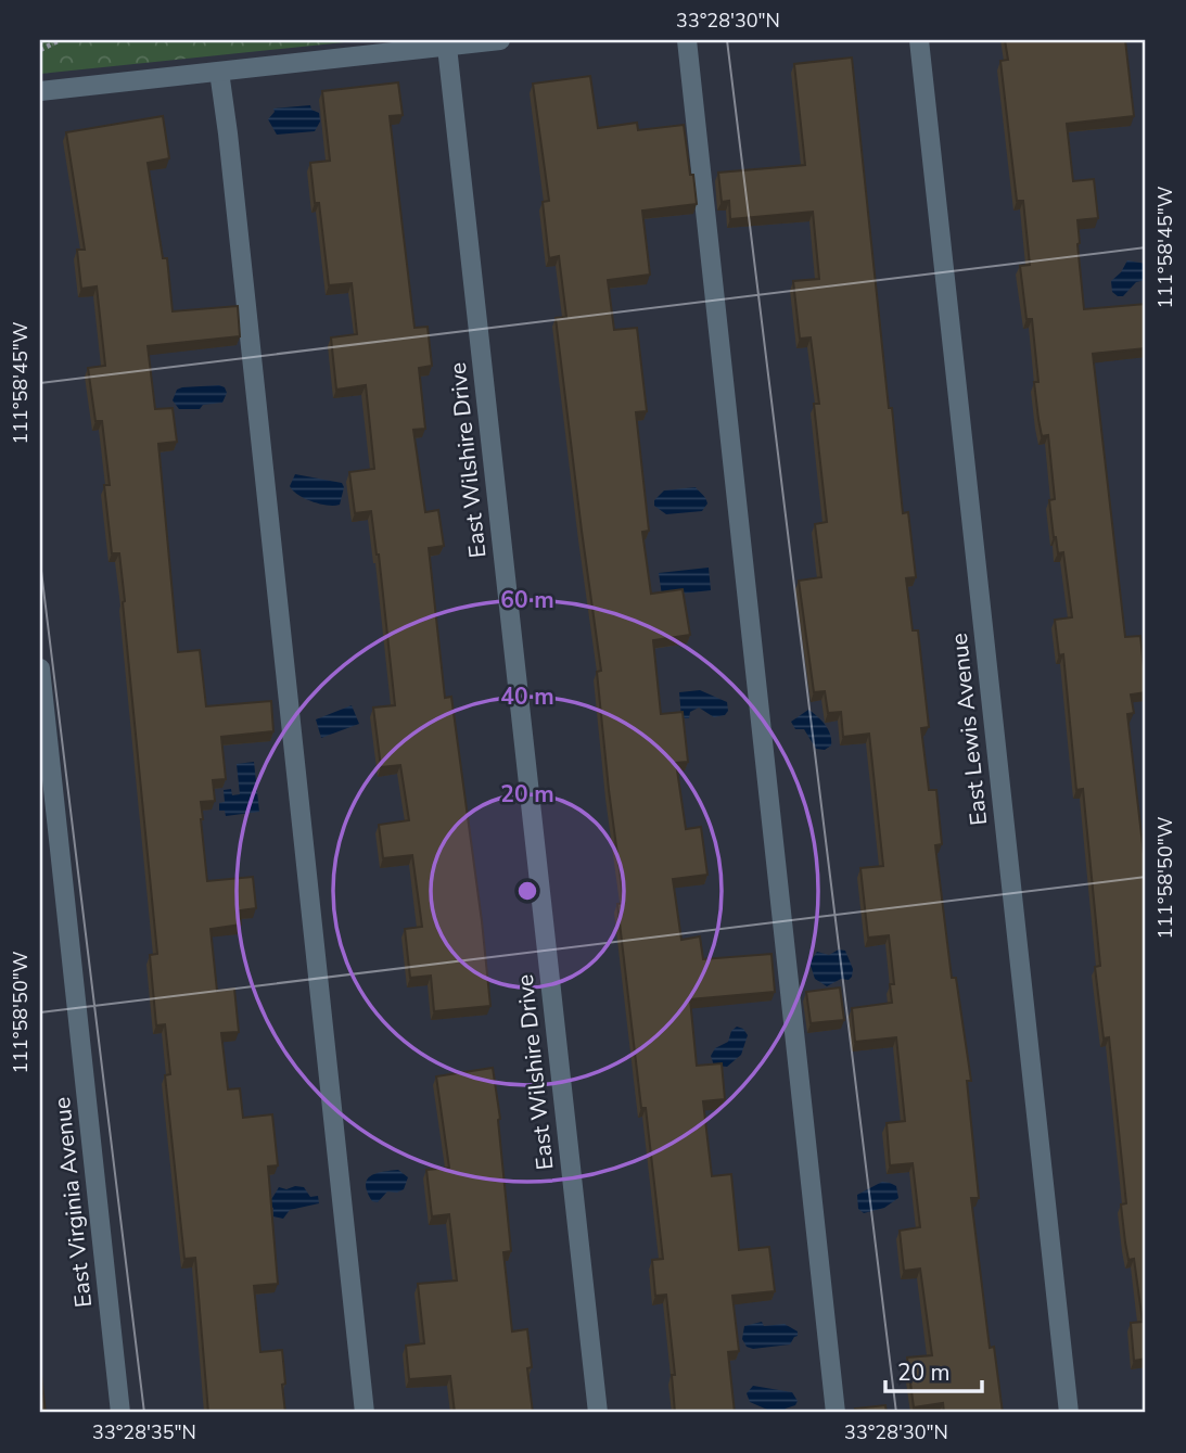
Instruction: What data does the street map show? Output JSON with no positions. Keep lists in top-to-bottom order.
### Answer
{
  "streets": {
    "street": ["East Wilshire Drive", "East Lewis Avenue", "East Virginia Avenue"]
  },
  "scale_bar": "20 m",
  "coordinates": [
    "33°28'30\"N",
    "111°58'45\"W",
    "111°58'50\"W",
    "33°28'35\"N"
  ],
  "rings": ["60 m", "40 m", "20 m"]
}
